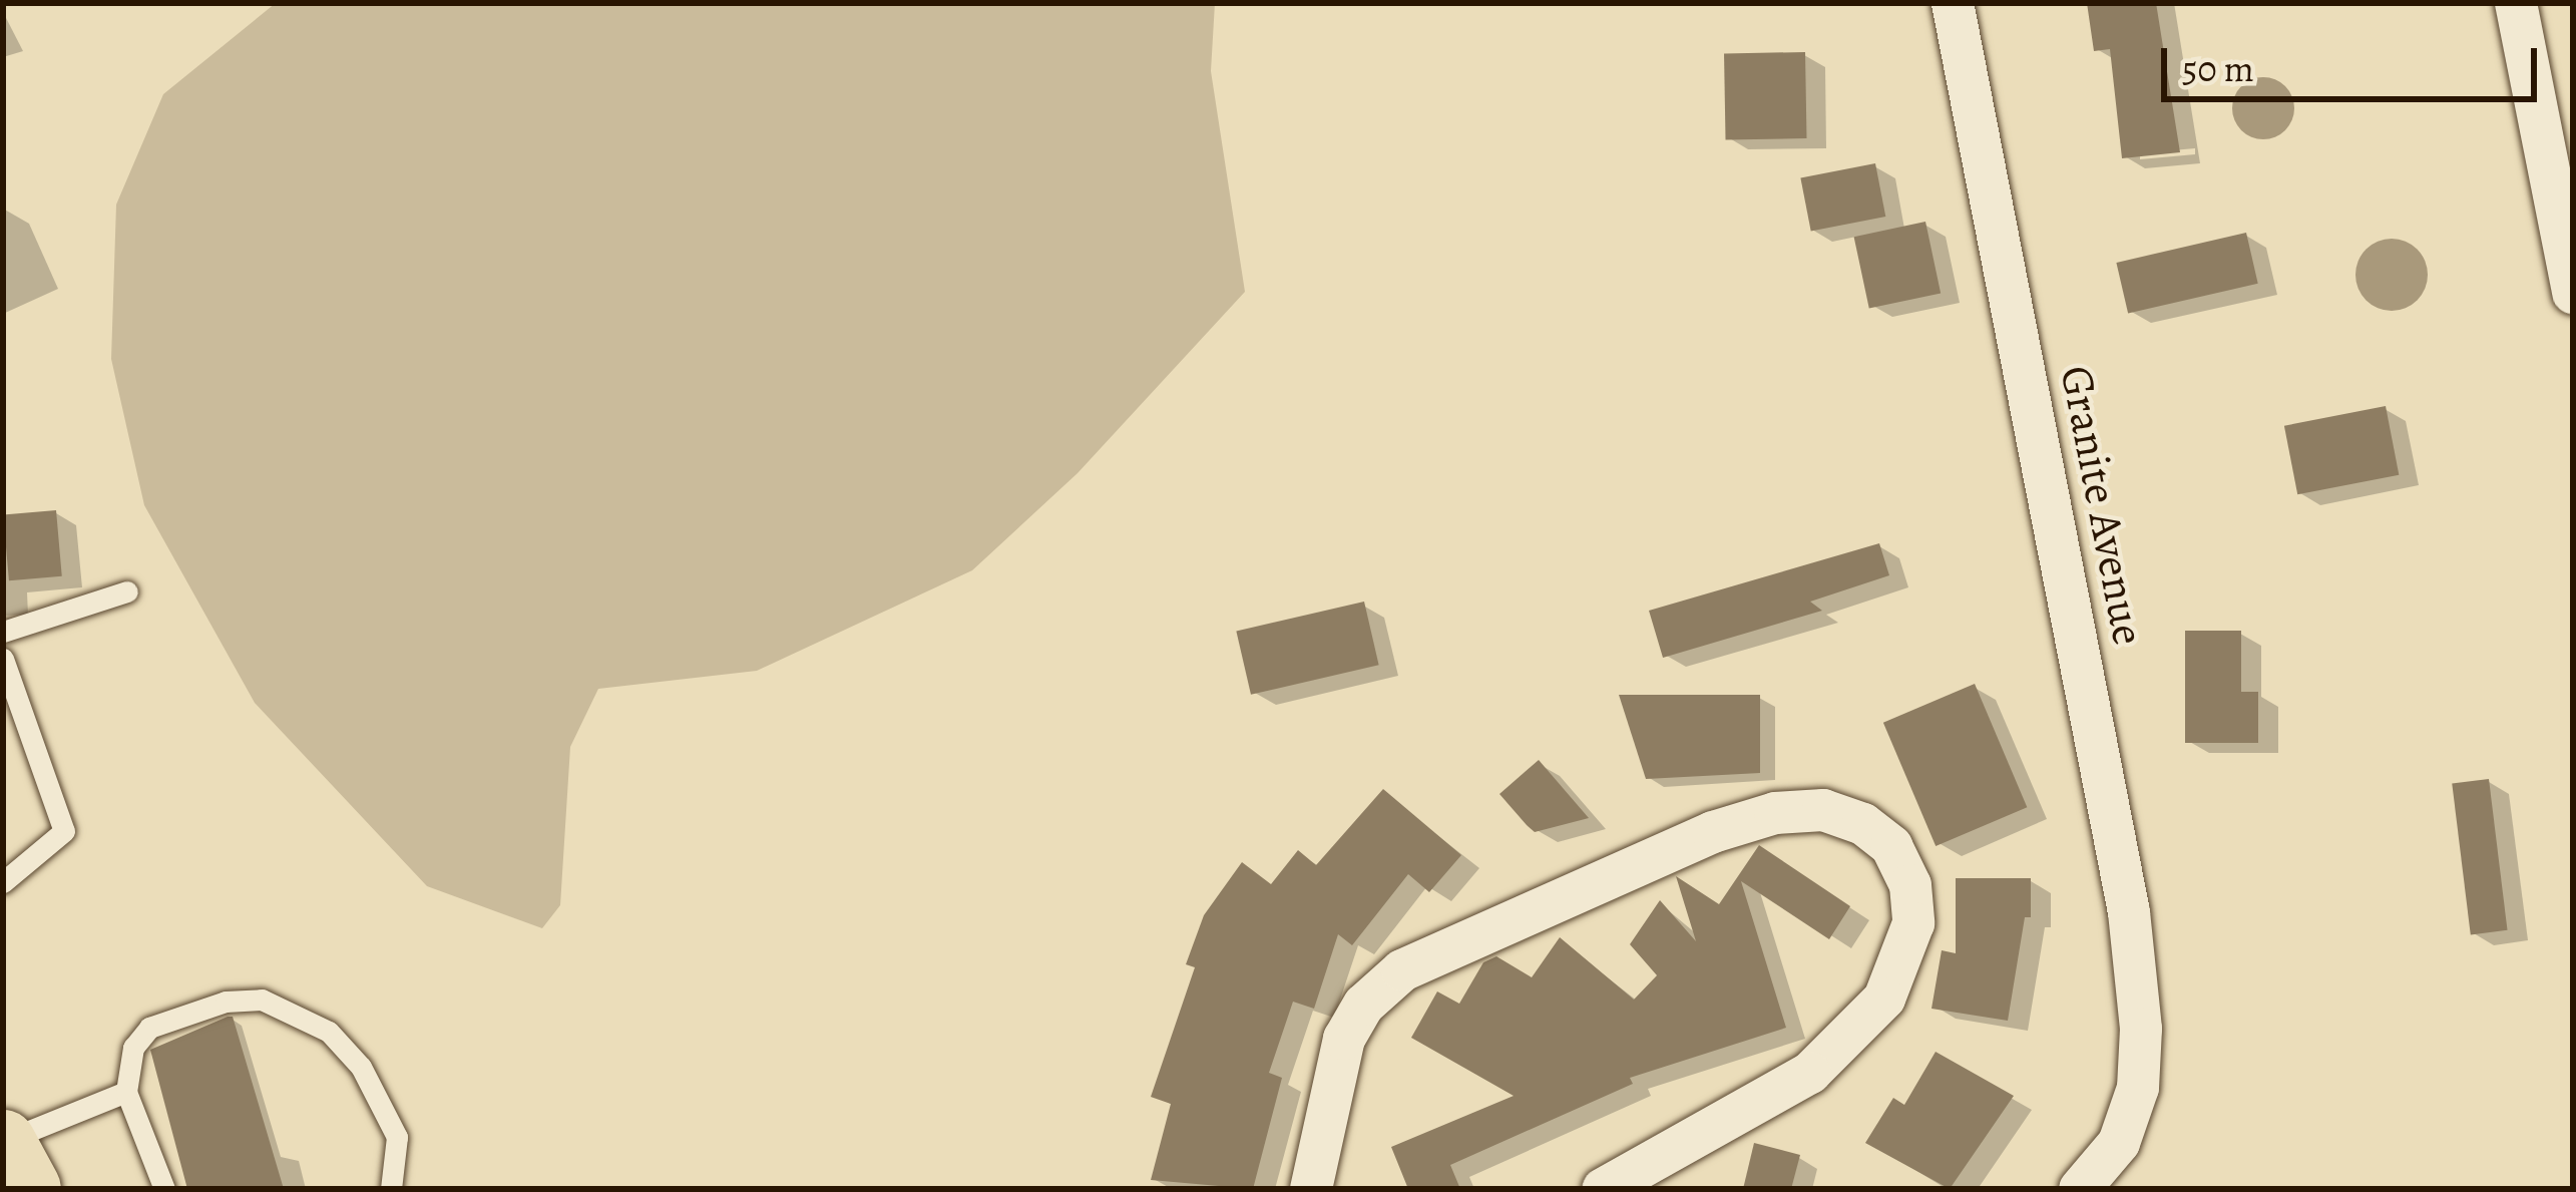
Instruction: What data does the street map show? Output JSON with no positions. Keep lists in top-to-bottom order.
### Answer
{
  "streets": {
    "street": ["Granite Avenue"]
  },
  "scale_bar": "50 m"
}
